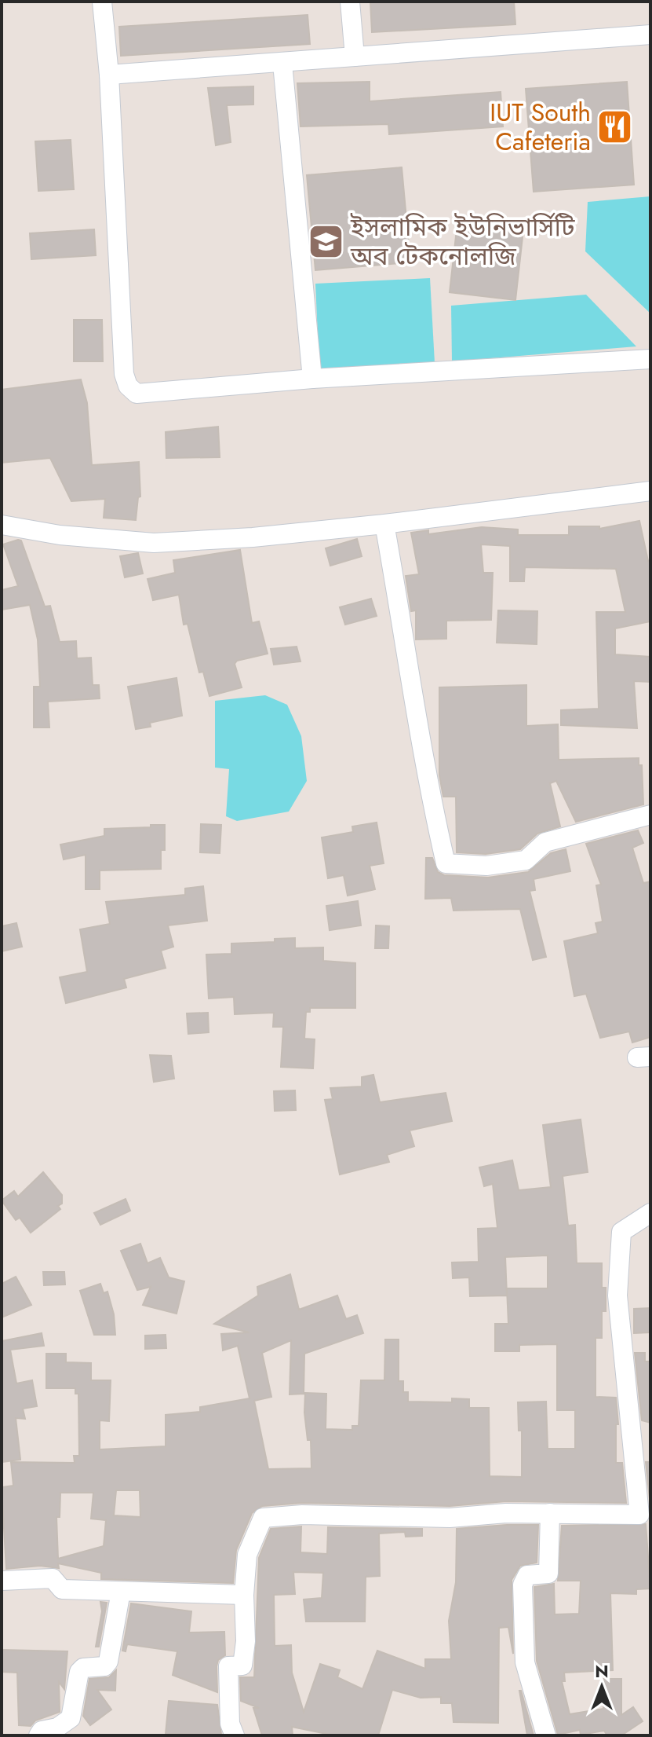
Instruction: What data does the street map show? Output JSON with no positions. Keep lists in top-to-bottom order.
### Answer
{
  "places": {
    "restaurant": ["IUT South Cafeteria"],
    "school or university": ["ইসলামিক ইউনিভার্সিটি অব টেকনোলজি"]
  },
  "north": "top"
}
